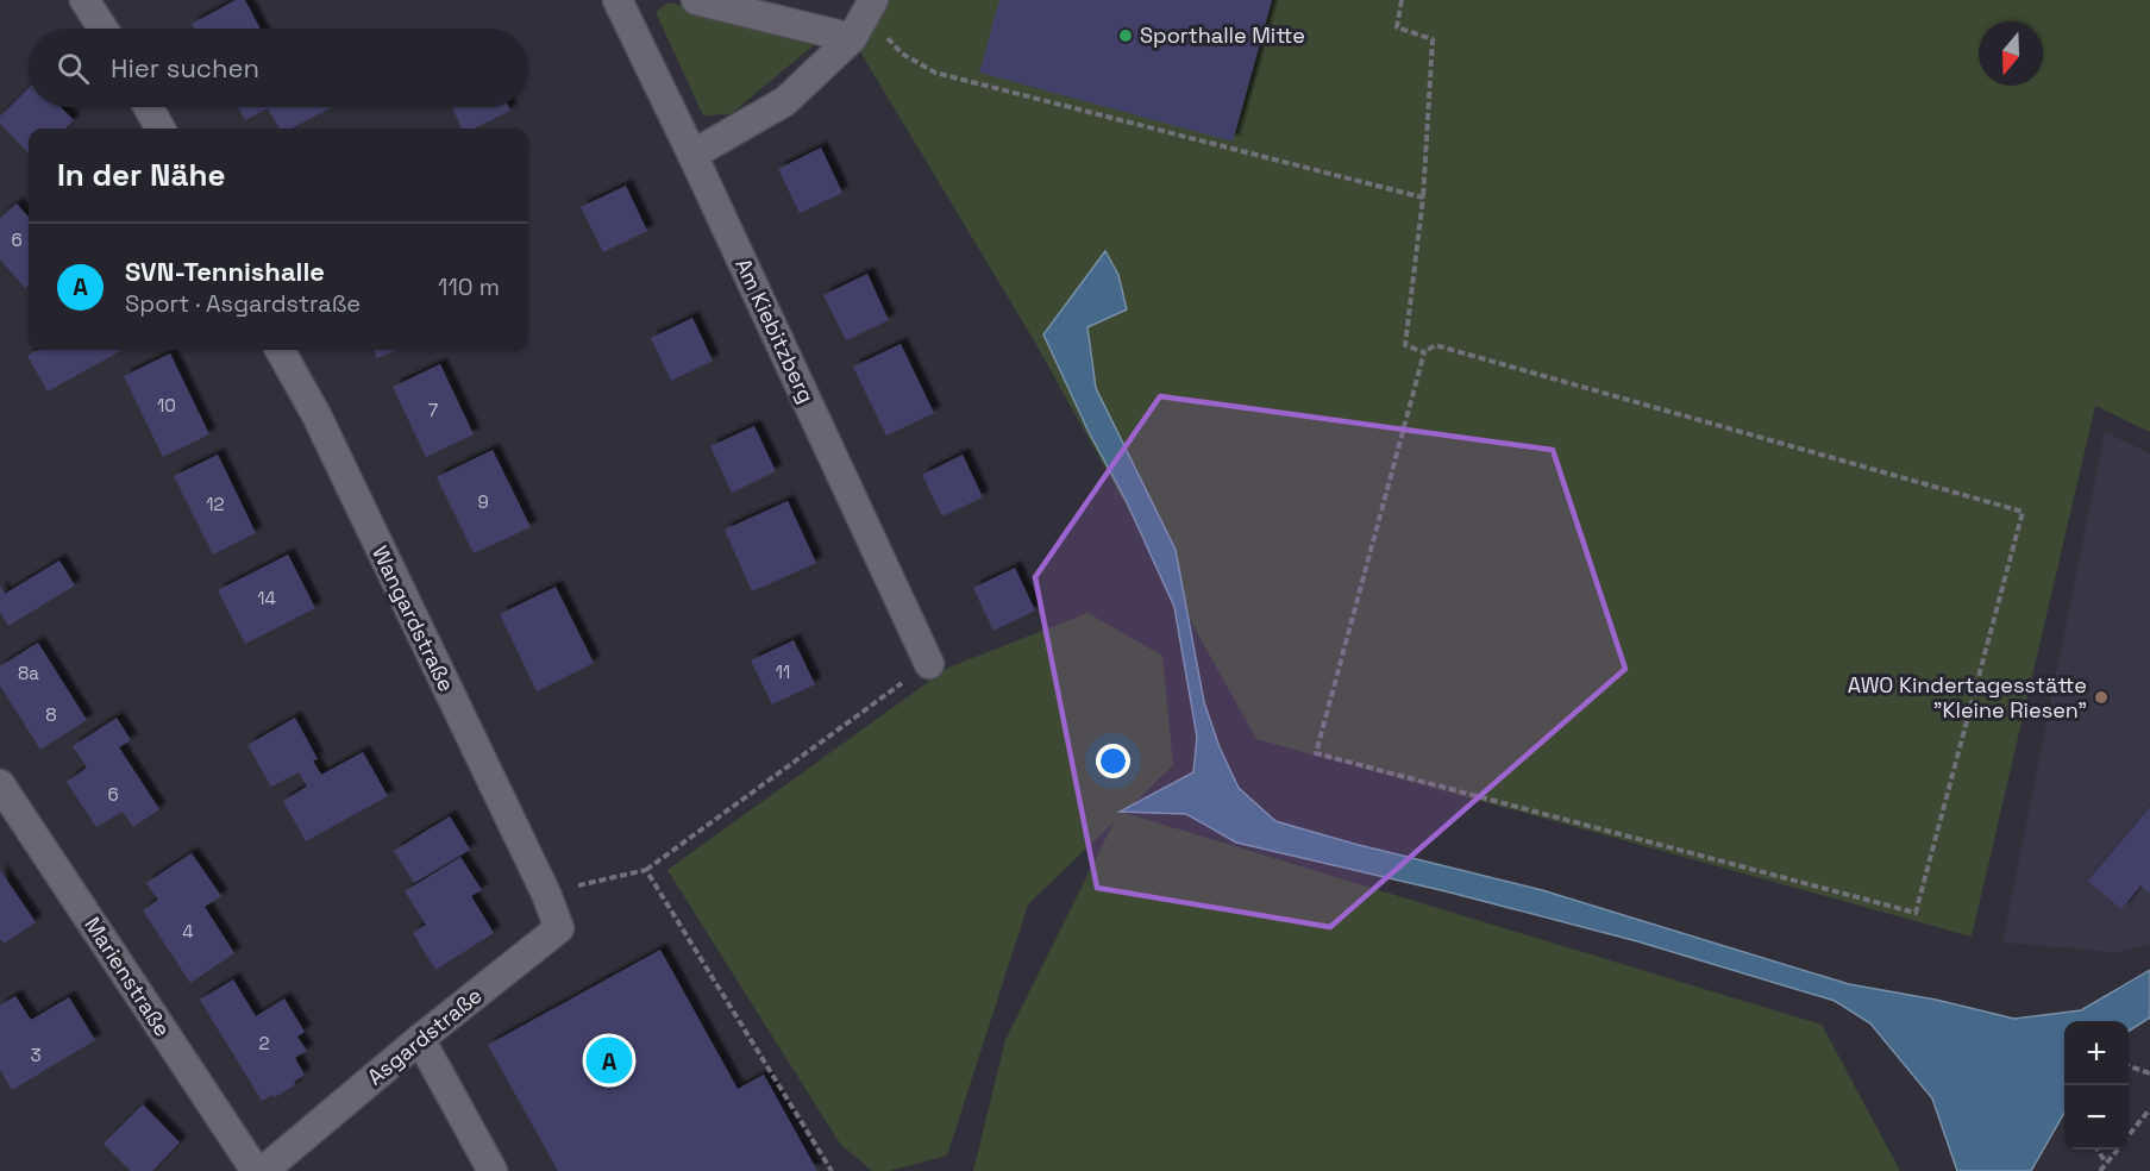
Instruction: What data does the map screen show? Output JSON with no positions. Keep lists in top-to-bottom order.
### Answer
{
  "streets": {
    "street": [
      "Am Kiebitzberg",
      "Wangardstraße",
      "Marienstraße",
      "Asgardstraße"
    ]
  },
  "crossings": [
    ["Wangardstraße", "Asgardstraße"]
  ],
  "places": ["Sporthalle Mitte", "AWO Kindertagesstätte \"Kleine Riesen\""],
  "house_numbers": [
    "6",
    "10",
    "7",
    "9",
    "12",
    "14",
    "11",
    "8a",
    "8",
    "6",
    "4",
    "2",
    "3"
  ],
  "north": "bottom",
  "page": {
    "search": "Hier suchen",
    "heading": "In der Nähe",
    "list": [
      {
        "mark": "A",
        "name": "SVN-Tennishalle",
        "note": "Sport · Asgardstraße",
        "value": "110 m"
      }
    ],
    "map_buttons": ["+", "−"],
    "pins": "A"
  }
}
